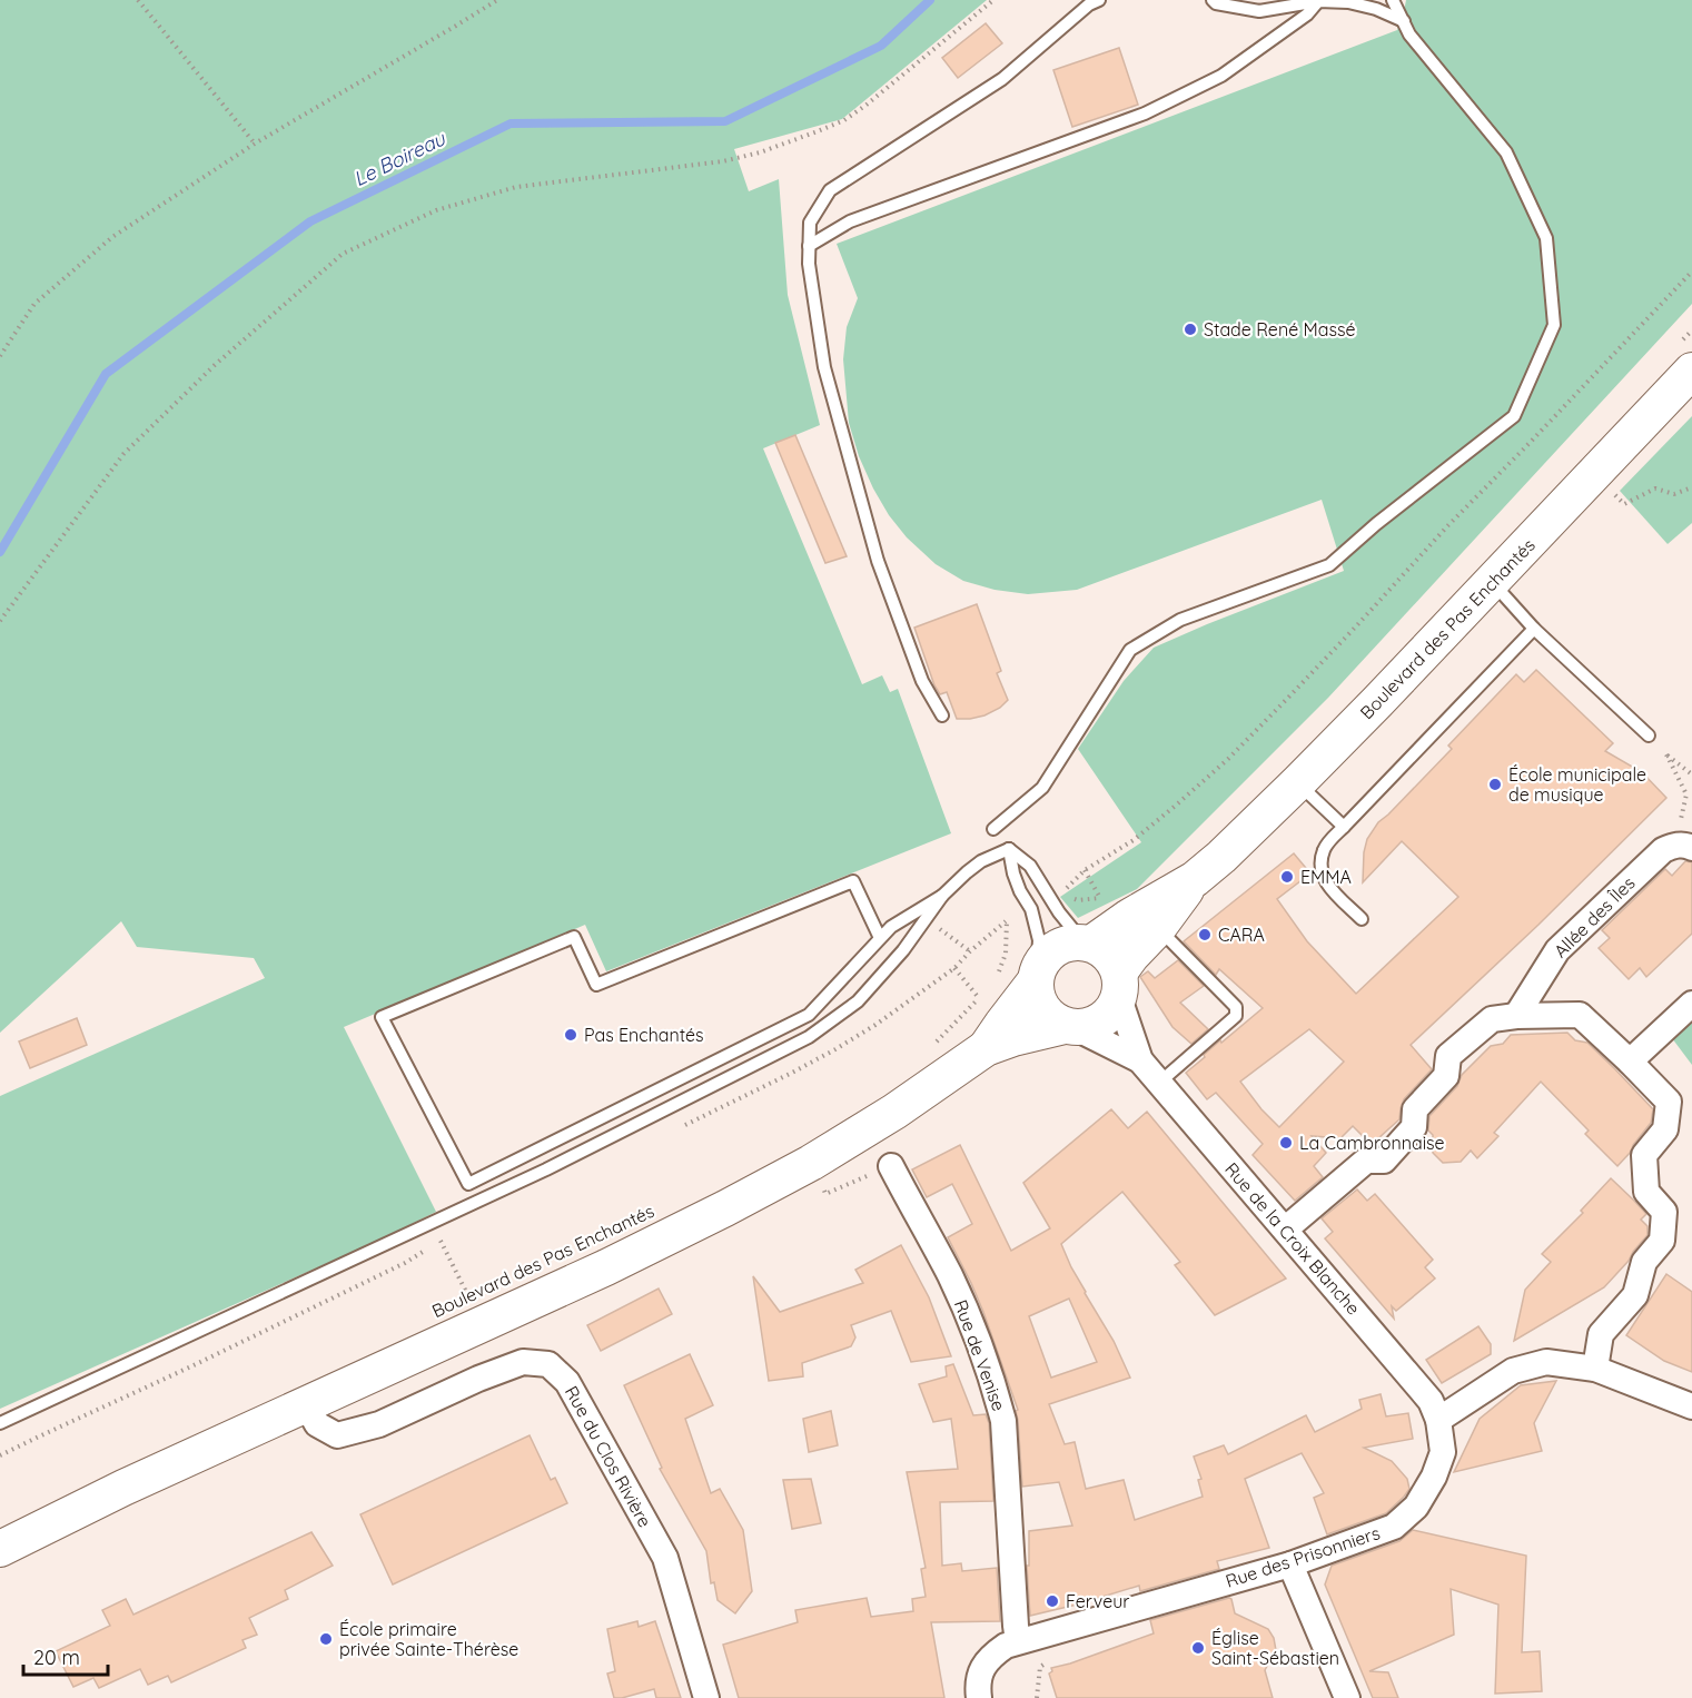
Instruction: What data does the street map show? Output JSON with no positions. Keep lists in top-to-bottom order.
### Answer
{
  "streets": {
    "main road": ["Boulevard des Pas Enchantés"],
    "street": [
      "Allée des Îles",
      "Rue de la Croix Blanche",
      "Rue de Venise",
      "Rue du Clos Rivière",
      "Rue des Prisonniers"
    ]
  },
  "crossings": [
    ["Boulevard des Pas Enchantés", "Rue de la Croix Blanche"],
    ["Boulevard des Pas Enchantés", "Rue du Clos Rivière"],
    ["Rue de la Croix Blanche", "Rue des Prisonniers"],
    ["Rue de Venise", "Rue des Prisonniers"]
  ],
  "water": ["Le Boireau"],
  "places": [
    "Stade René Massé",
    "École municipale de musique",
    "EMMA",
    "CARA",
    "Pas Enchantés",
    "La Cambronnaise",
    "Ferveur",
    "École primaire privée Sainte-Thérèse",
    "Église Saint-Sébastien"
  ],
  "scale_bar": "20 m"
}
